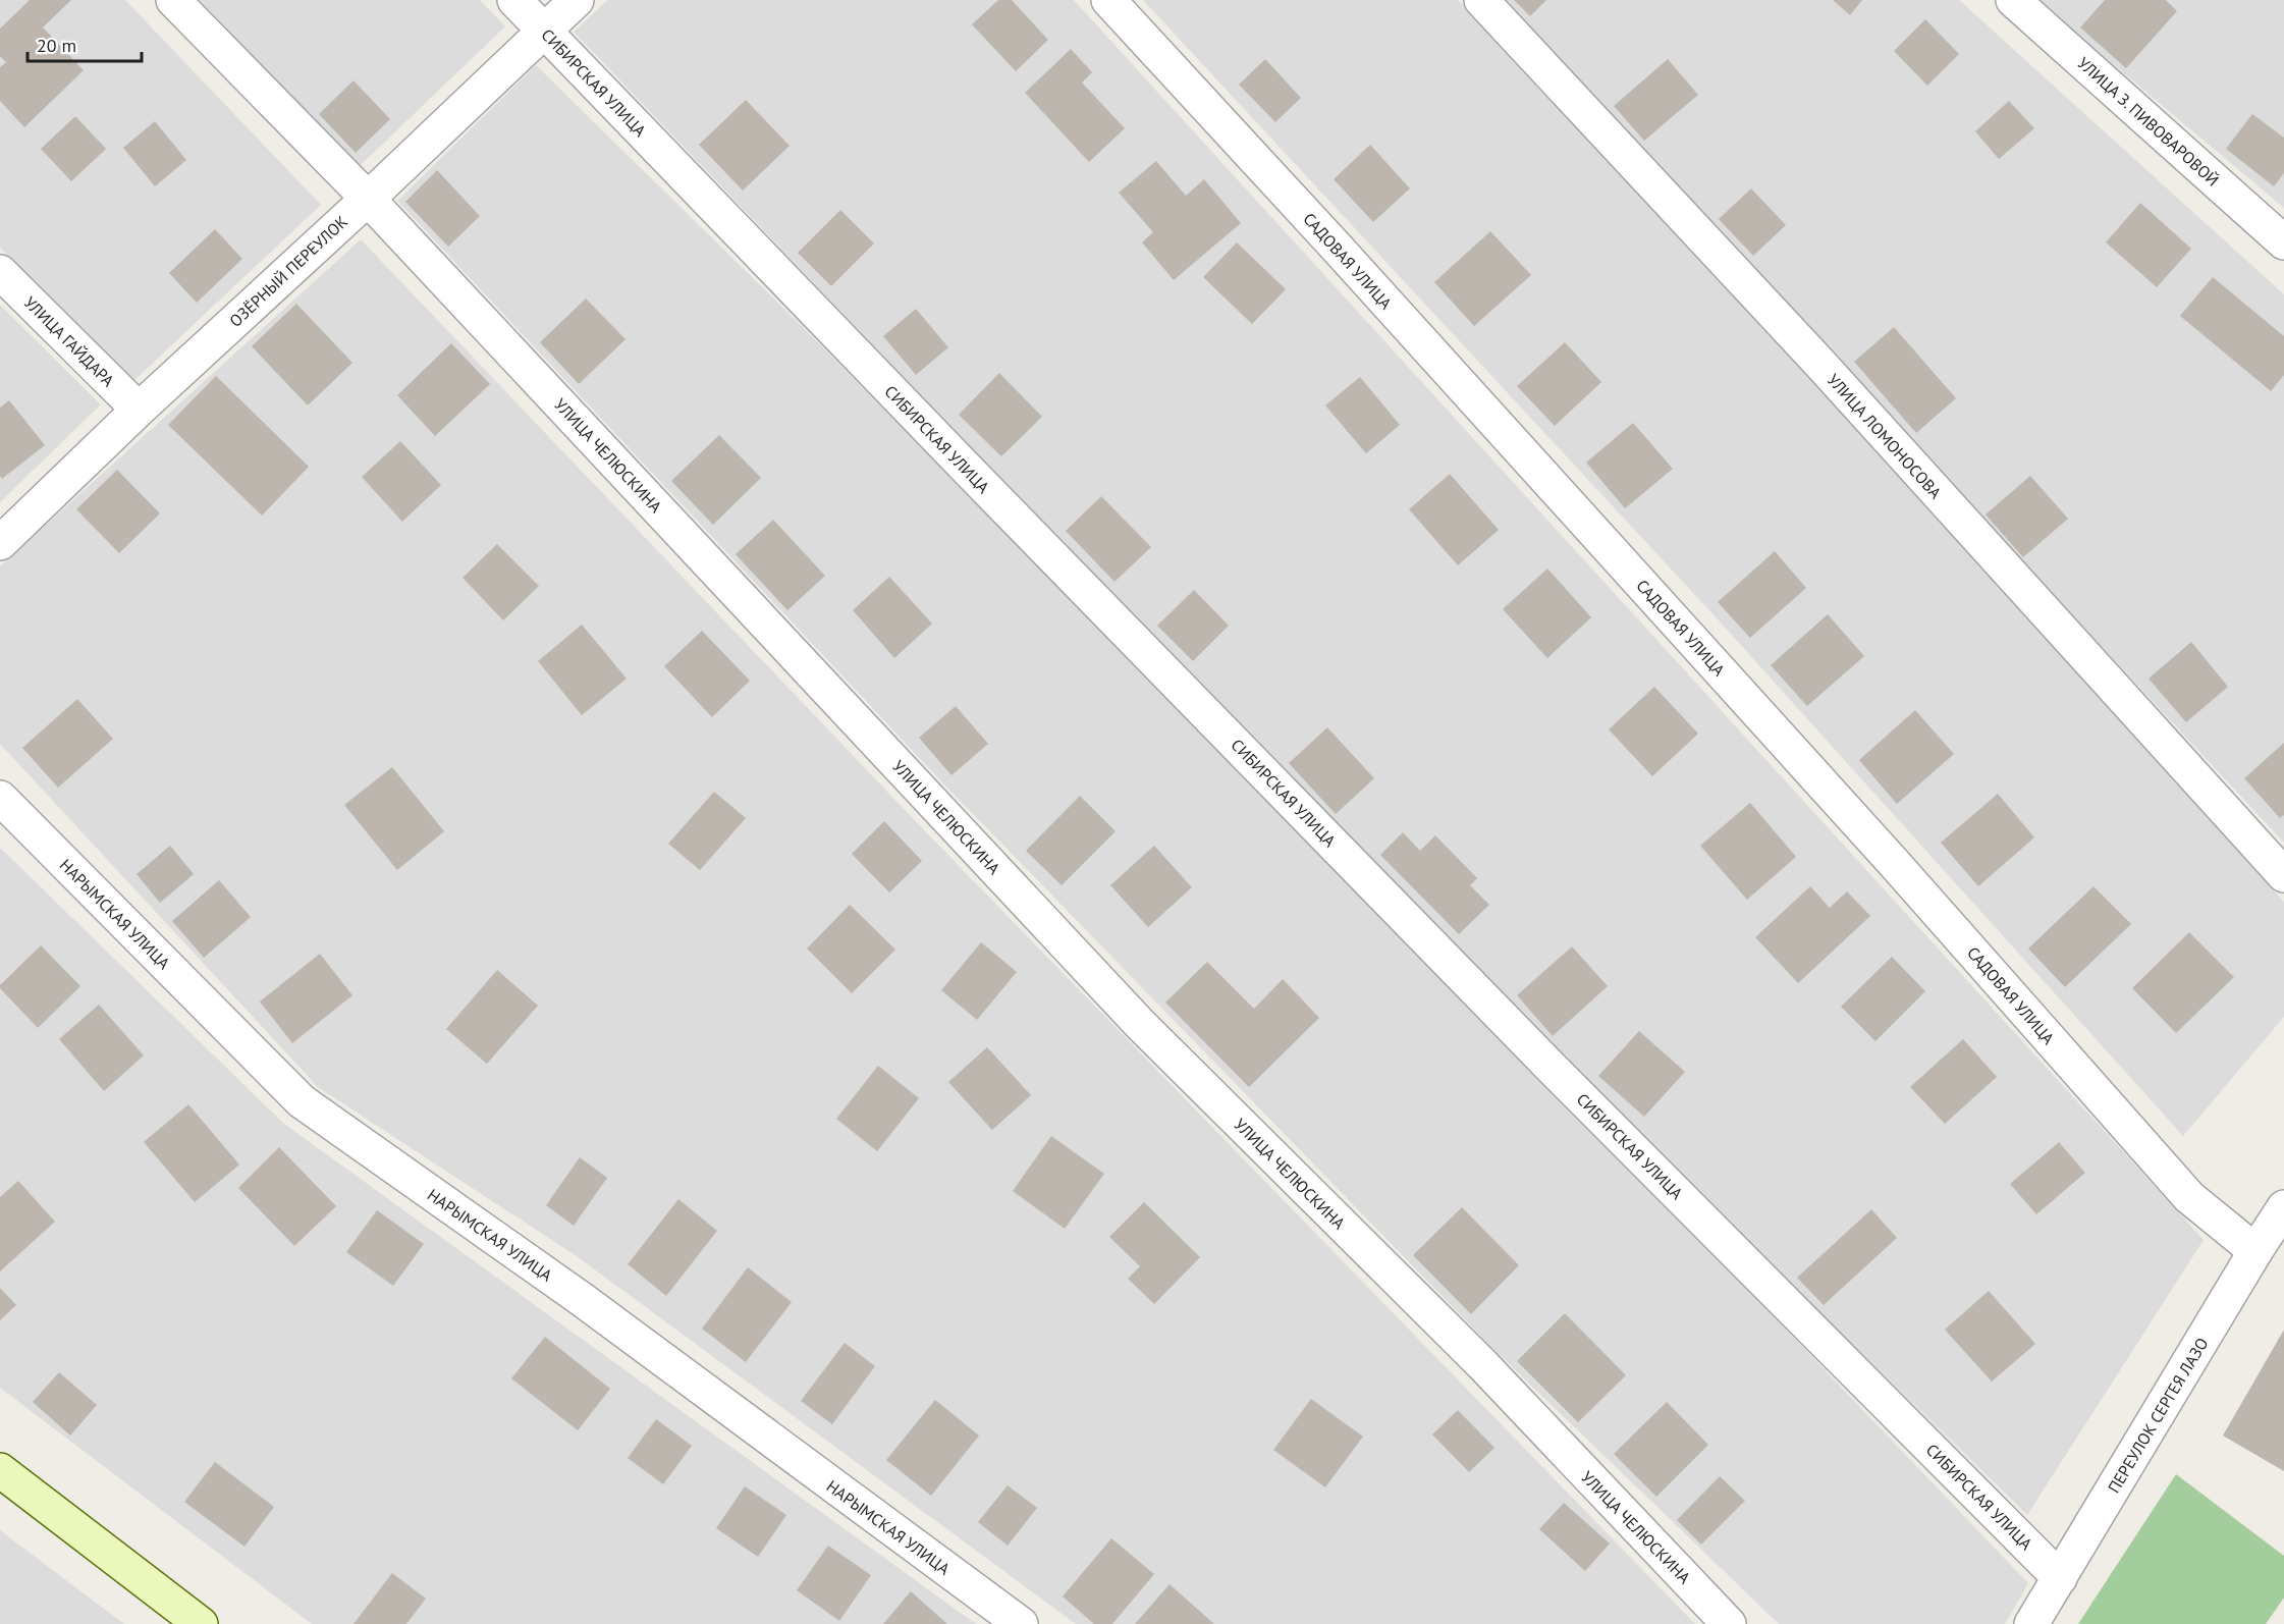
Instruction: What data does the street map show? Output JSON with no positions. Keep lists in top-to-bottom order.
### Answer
{
  "streets": {
    "street": [
      "СИБИРСКАЯ УЛИЦА",
      "УЛИЦА З. ПИВОВАРОВОЙ",
      "САДОВАЯ УЛИЦА",
      "ОЗЁРНЫЙ ПЕРЕУЛОК",
      "УЛИЦА ГАЙДАРА",
      "УЛИЦА ЛОМОНОСОВА",
      "УЛИЦА ЧЕЛЮСКИНА",
      "НАРЫМСКАЯ УЛИЦА",
      "ПЕРЕУЛОК СЕРГЕЯ ЛАЗО"
    ]
  },
  "crossings": [
    ["СИБИРСКАЯ УЛИЦА", "ОЗЁРНЫЙ ПЕРЕУЛОК"],
    ["СИБИРСКАЯ УЛИЦА", "ПЕРЕУЛОК СЕРГЕЯ ЛАЗО"],
    ["САДОВАЯ УЛИЦА", "ПЕРЕУЛОК СЕРГЕЯ ЛАЗО"],
    ["ОЗЁРНЫЙ ПЕРЕУЛОК", "УЛИЦА ГАЙДАРА"],
    ["ОЗЁРНЫЙ ПЕРЕУЛОК", "УЛИЦА ЧЕЛЮСКИНА"]
  ],
  "scale_bar": "20 m"
}
